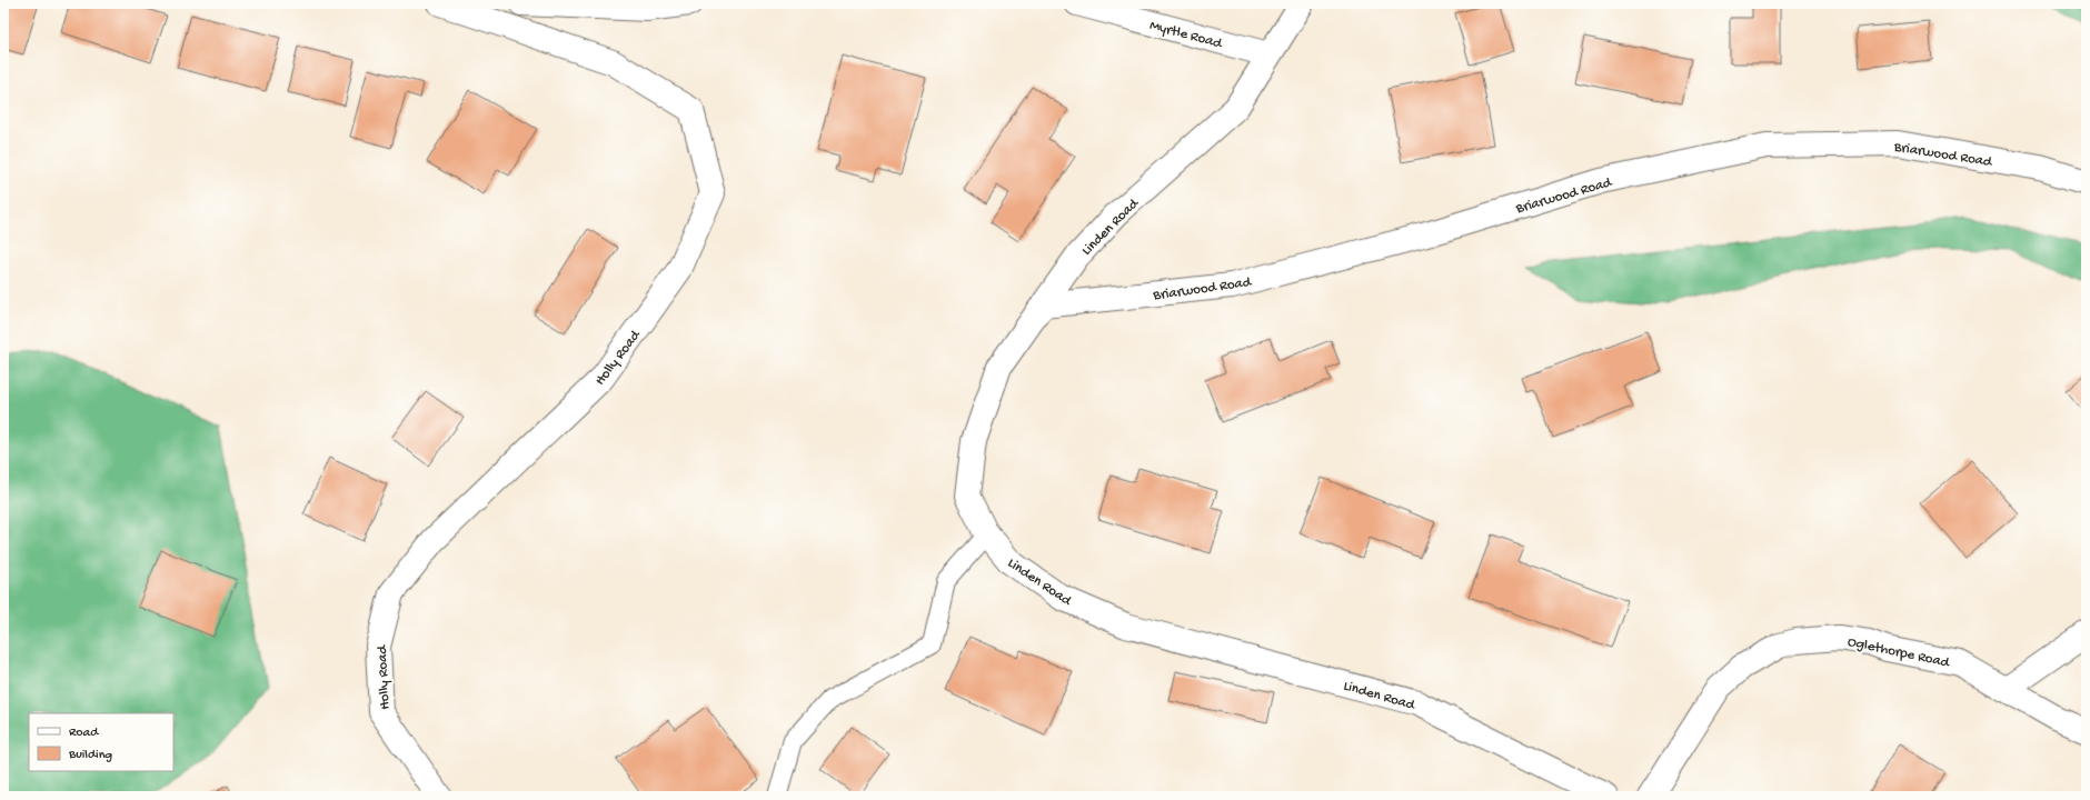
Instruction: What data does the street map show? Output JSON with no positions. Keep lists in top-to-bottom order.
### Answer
{
  "streets": {
    "street": [
      "Myrtle Road",
      "Briarwood Road",
      "Linden Road",
      "Holly Road",
      "Oglethorpe Road"
    ]
  },
  "crossings": [
    ["Myrtle Road", "Linden Road"],
    ["Briarwood Road", "Linden Road"]
  ],
  "legend": ["Road", "Building"]
}
